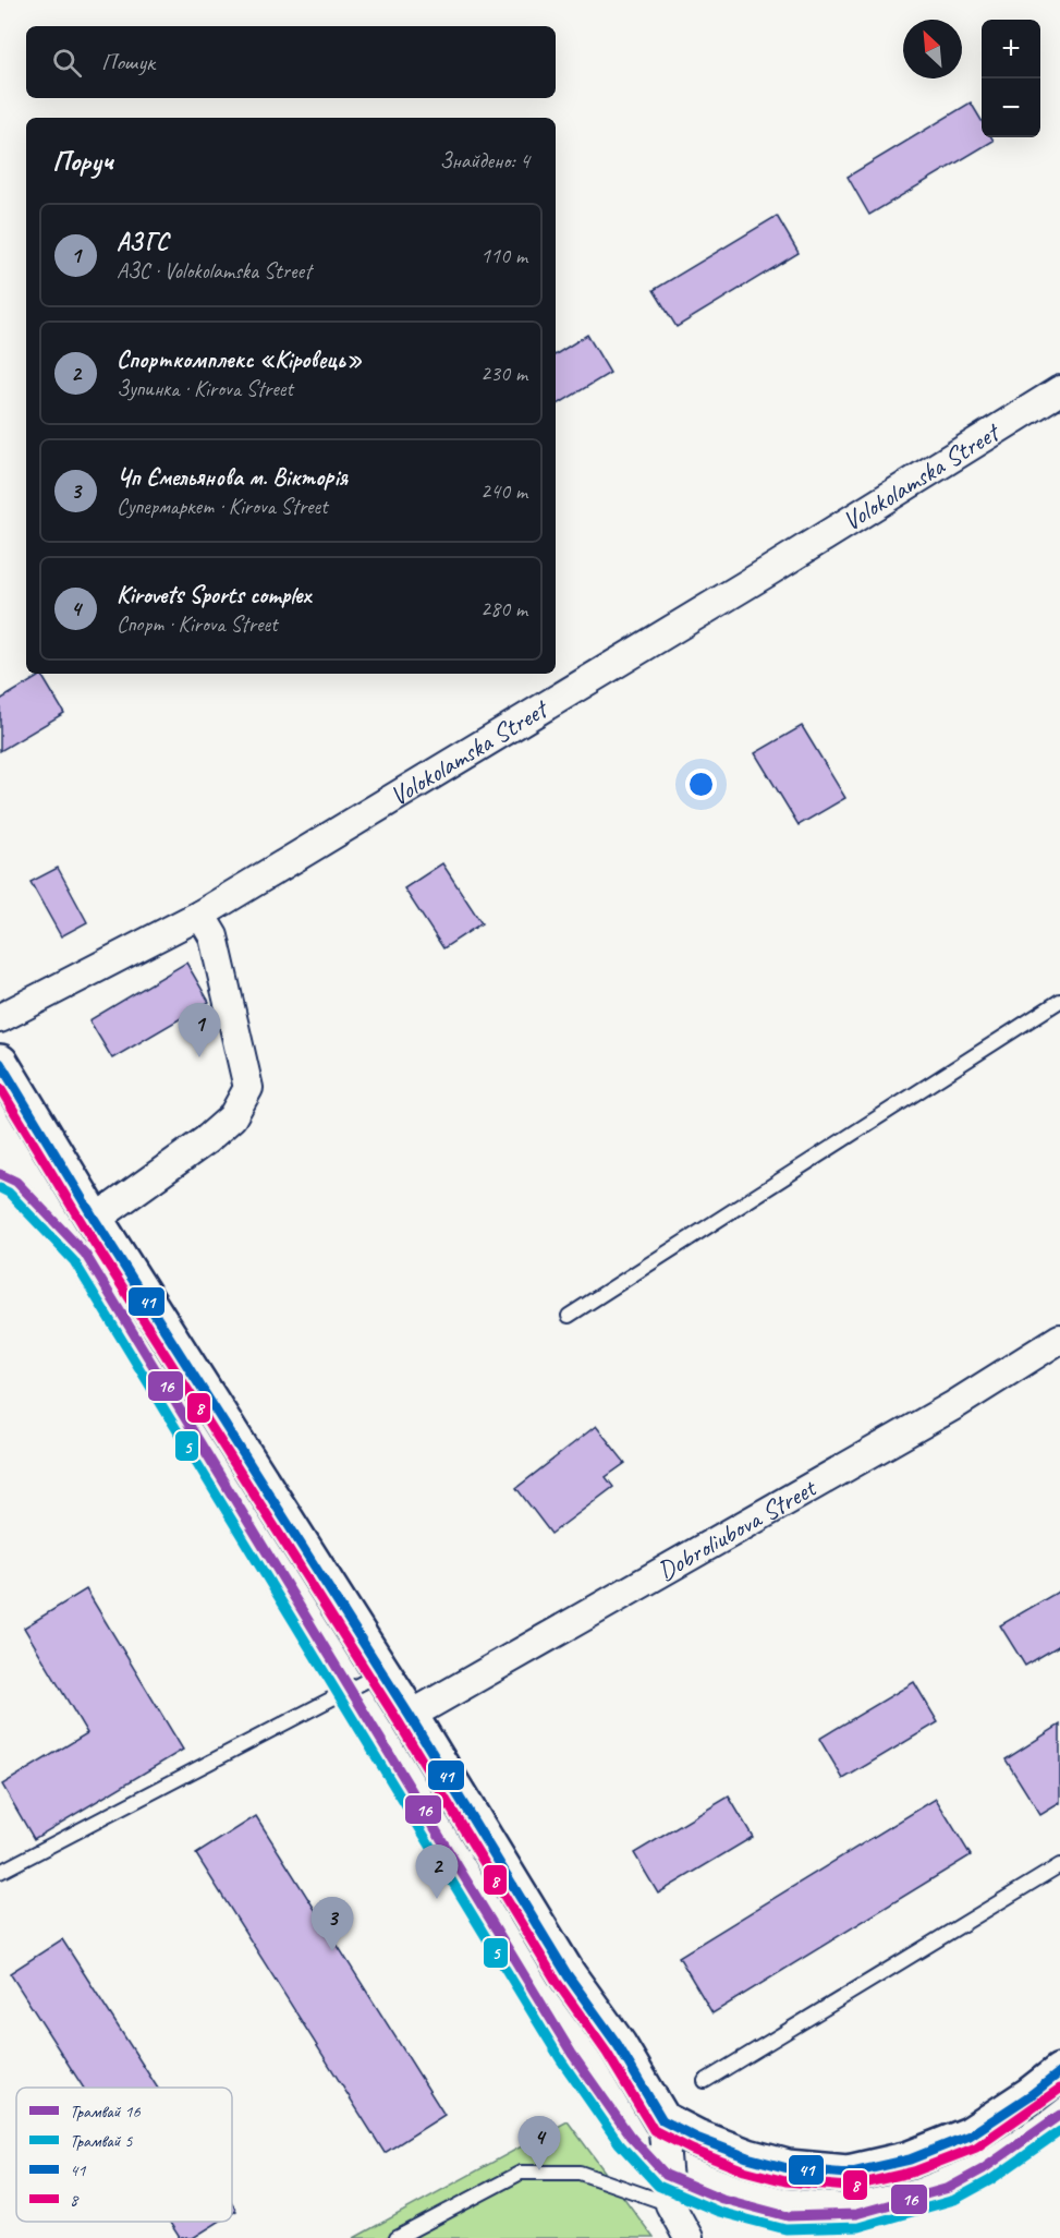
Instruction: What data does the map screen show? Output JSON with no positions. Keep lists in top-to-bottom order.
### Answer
{
  "streets": {
    "street": ["Volokolamska Street", "Dobroliubova Street"]
  },
  "lines": [
    "transit line 41",
    "transit line 8",
    "tram line 16",
    "tram line 5"
  ],
  "legend": [
    "Трамвай 16",
    "Трамвай 5",
    "41",
    "8"
  ],
  "north": "top left",
  "page": {
    "map_buttons": ["+", "−"],
    "search": "Пошук",
    "heading": ["Поруч", "Знайдено: 4"],
    "list": [
      {
        "mark": "1",
        "name": "АЗГС",
        "note": "АЗС · Volokolamska Street",
        "value": "110 m"
      },
      {
        "mark": "2",
        "name": "Спорткомплекс «Кіровець»",
        "note": "Зупинка · Kirova Street",
        "value": "230 m"
      },
      {
        "mark": "3",
        "name": "Чп Ємельянова м. Вікторія",
        "note": "Супермаркет · Kirova Street",
        "value": "240 m"
      },
      {
        "mark": "4",
        "name": "Kirovets Sports complex",
        "note": "Спорт · Kirova Street",
        "value": "280 m"
      }
    ],
    "pins": [
      "1",
      "2",
      "3",
      "4"
    ]
  }
}
